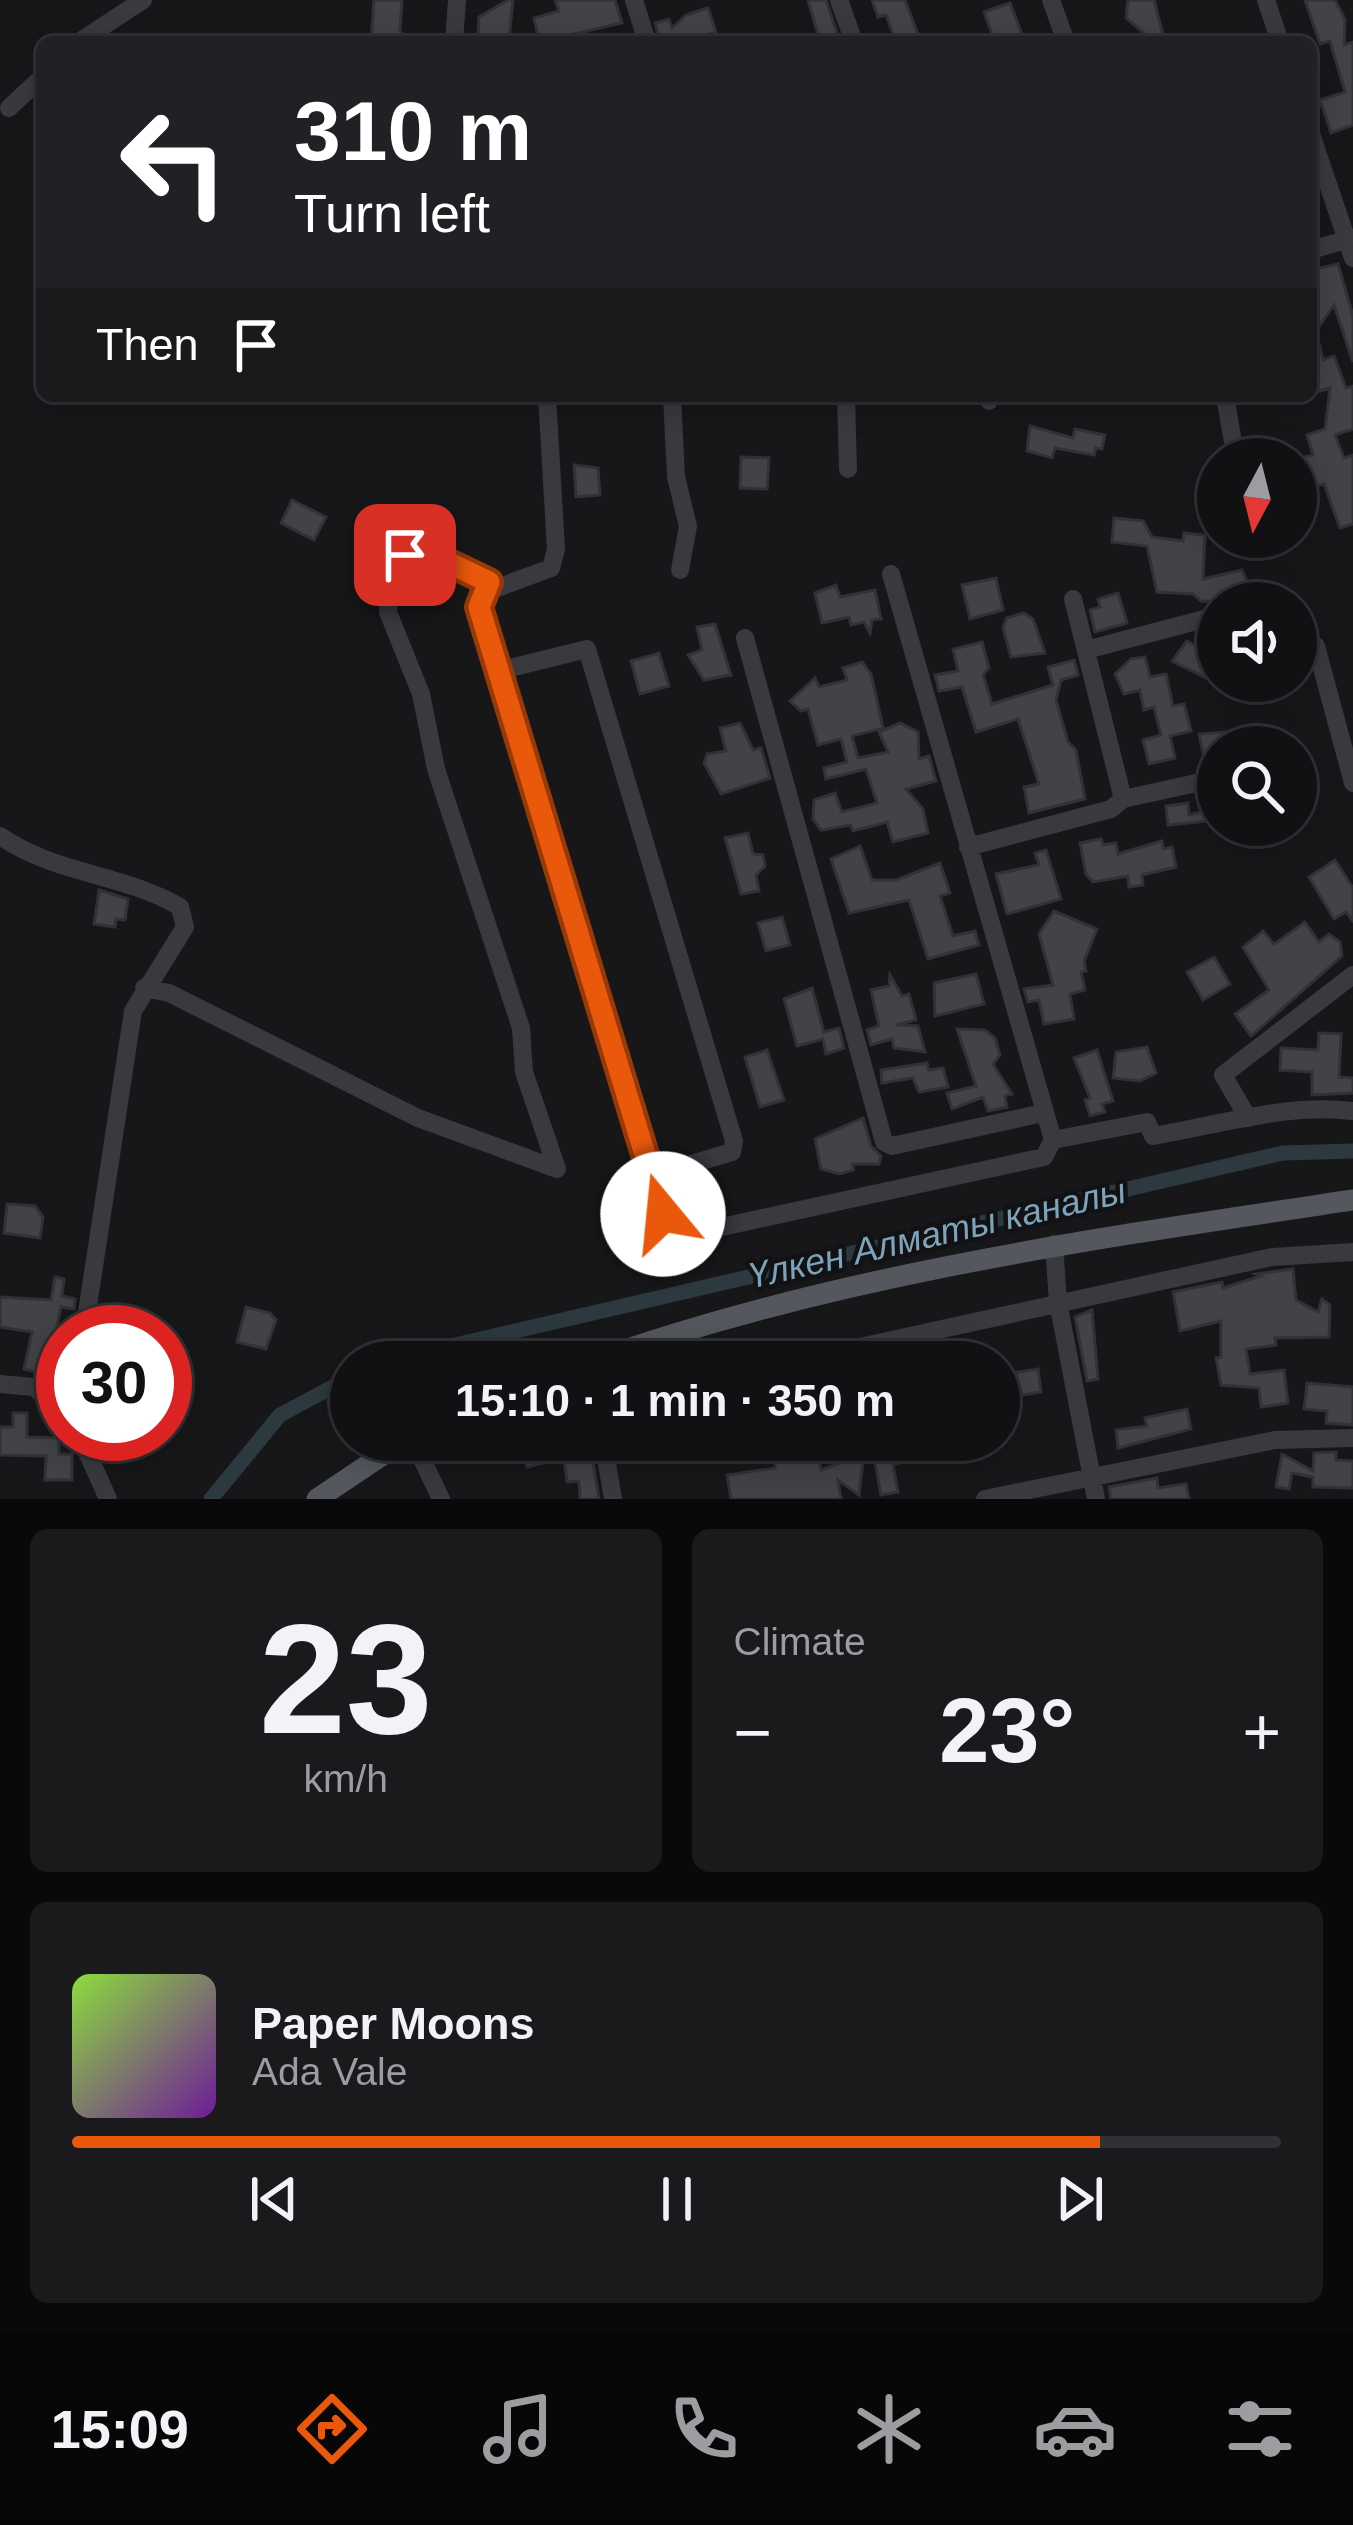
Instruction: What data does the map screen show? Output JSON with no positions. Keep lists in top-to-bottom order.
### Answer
{
  "water": ["Үлкен Алматы каналы"],
  "north": "bottom",
  "page": {
    "turn": ["310 m", "Turn left"],
    "then": "Then",
    "limit": "30",
    "trip": "15:10 · 1 min · 350 m",
    "tile": [
      ["23", "km/h"],
      "Climate"
    ],
    "heat": ["−", "23°", "+"],
    "song": ["Paper Moons", "Ada Vale"],
    "tabs": "15:09"
  }
}
